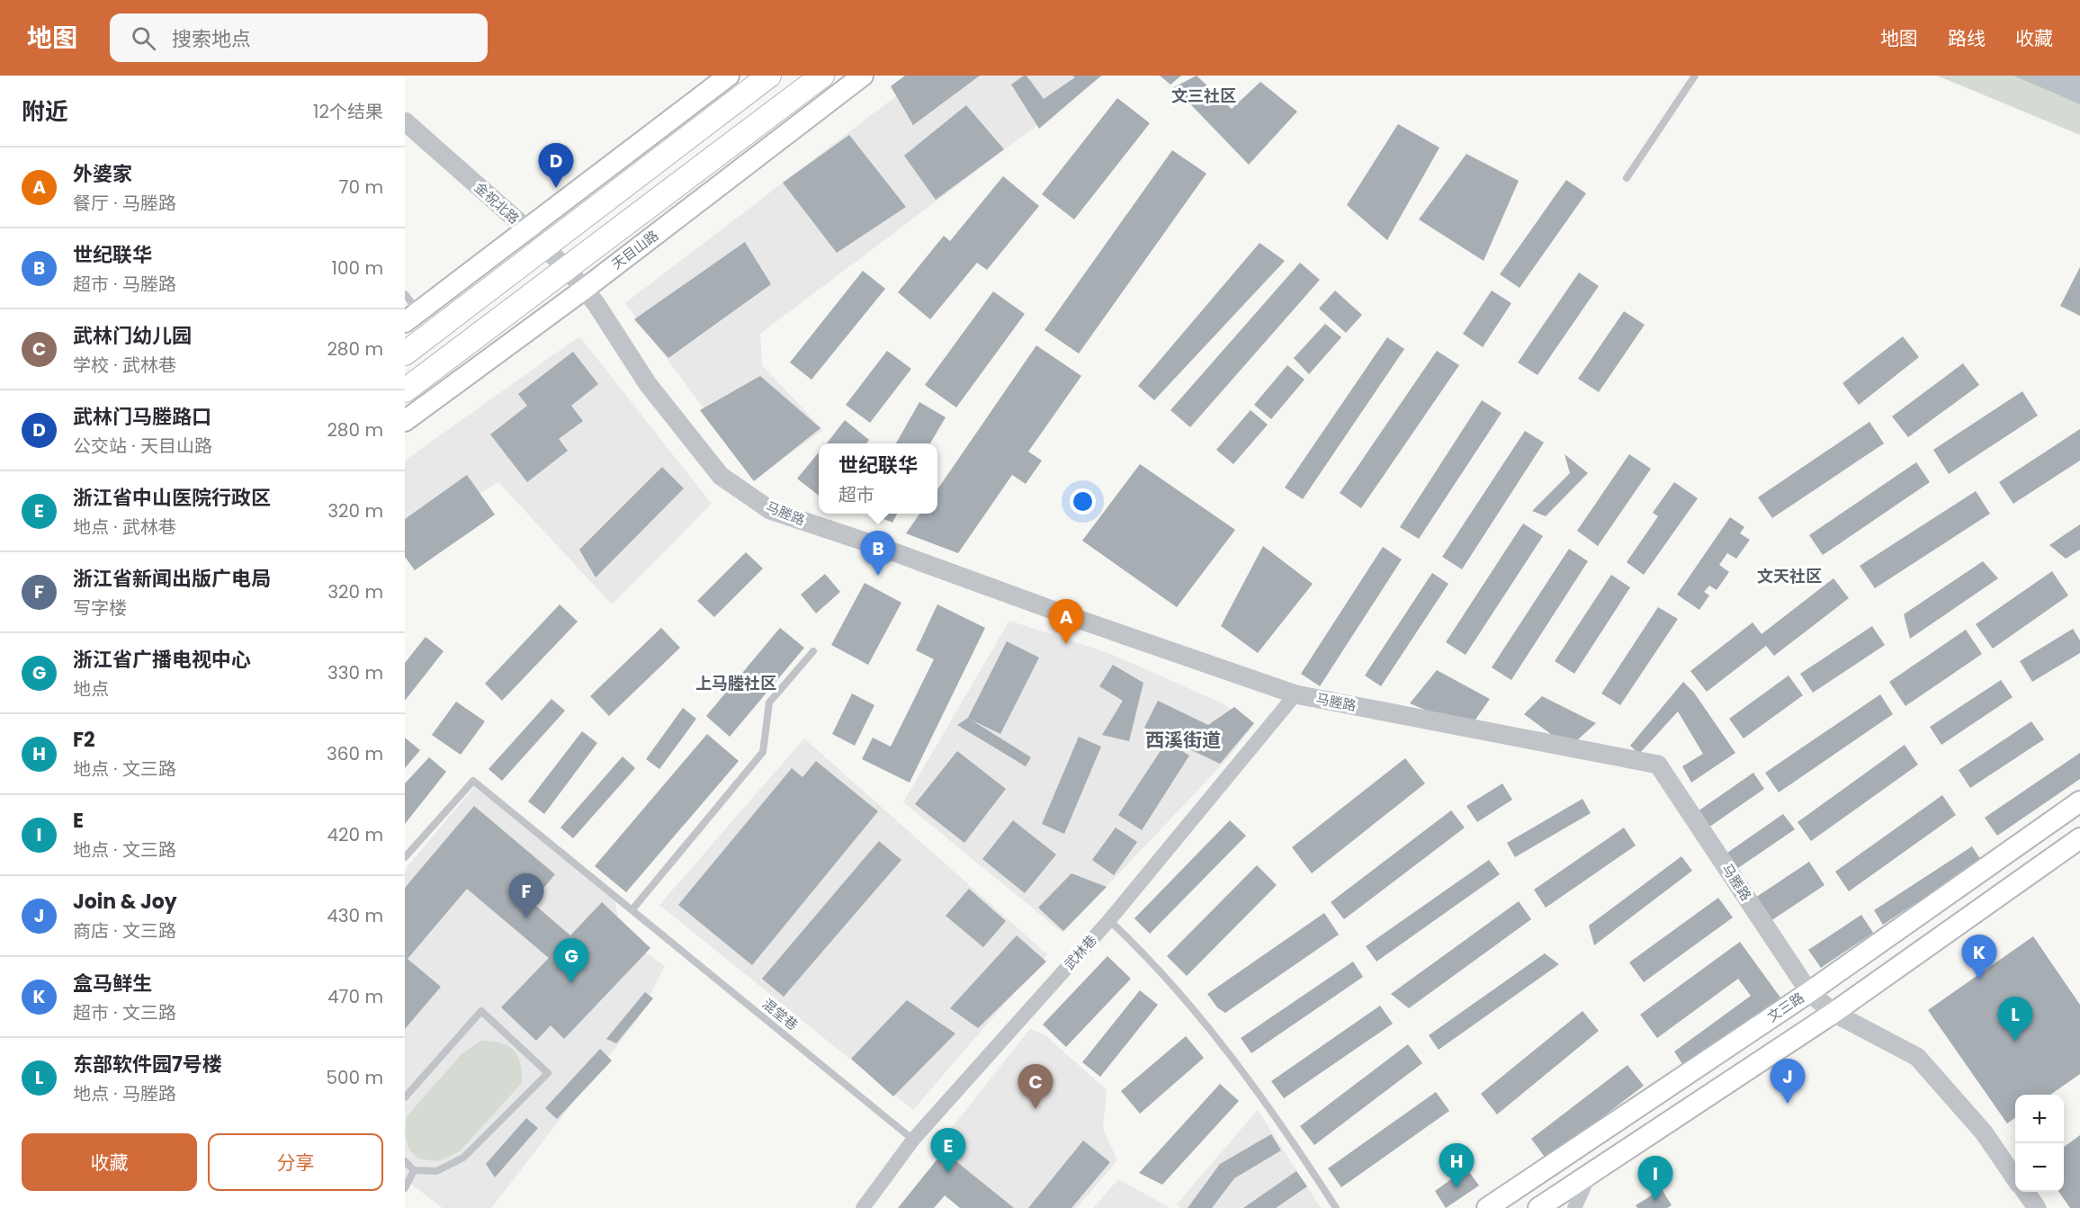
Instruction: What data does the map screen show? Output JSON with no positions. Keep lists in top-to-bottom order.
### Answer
{
  "streets": {
    "main road": ["天目山路", "文三路"],
    "street": ["金祝北路", "马塍路", "武林巷"],
    "lane": ["混堂巷"]
  },
  "crossings": [
    ["金祝北路", "天目山路"],
    ["金祝北路", "马塍路"],
    ["天目山路", "马塍路"],
    ["马塍路", "武林巷"],
    ["马塍路", "文三路"],
    ["武林巷", "混堂巷"]
  ],
  "districts": [
    "文三社区",
    "文天社区",
    "上马塍社区",
    "西溪街道"
  ],
  "page": {
    "header": "地图",
    "search": "搜索地点",
    "nav": ["地图", "路线", "收藏"],
    "heading": ["附近", "12个结果"],
    "pins": [
      "D",
      "B",
      "A",
      "F",
      "K",
      "G",
      "L",
      "J",
      "C",
      "E",
      "H",
      "I"
    ],
    "list": [
      {
        "mark": "A",
        "name": "外婆家",
        "note": "餐厅 · 马塍路",
        "value": "70 m"
      },
      {
        "mark": "B",
        "name": "世纪联华",
        "note": "超市 · 马塍路",
        "value": "100 m"
      },
      {
        "mark": "C",
        "name": "武林门幼儿园",
        "note": "学校 · 武林巷",
        "value": "280 m"
      },
      {
        "mark": "D",
        "name": "武林门马塍路口",
        "note": "公交站 · 天目山路",
        "value": "280 m"
      },
      {
        "mark": "E",
        "name": "浙江省中山医院行政区",
        "note": "地点 · 武林巷",
        "value": "320 m"
      },
      {
        "mark": "F",
        "name": "浙江省新闻出版广电局",
        "note": "写字楼",
        "value": "320 m"
      },
      {
        "mark": "G",
        "name": "浙江省广播电视中心",
        "note": "地点",
        "value": "330 m"
      },
      {
        "mark": "H",
        "name": "F2",
        "note": "地点 · 文三路",
        "value": "360 m"
      },
      {
        "mark": "I",
        "name": "E",
        "note": "地点 · 文三路",
        "value": "420 m"
      },
      {
        "mark": "J",
        "name": "Join & Joy",
        "note": "商店 · 文三路",
        "value": "430 m"
      },
      {
        "mark": "K",
        "name": "盒马鲜生",
        "note": "超市 · 文三路",
        "value": "470 m"
      },
      {
        "mark": "L",
        "name": "东部软件园7号楼",
        "note": "地点 · 马塍路",
        "value": "500 m"
      }
    ],
    "popup": ["世纪联华", "超市"],
    "map_buttons": ["+", "−"],
    "buttons": ["收藏", "分享"]
  }
}
